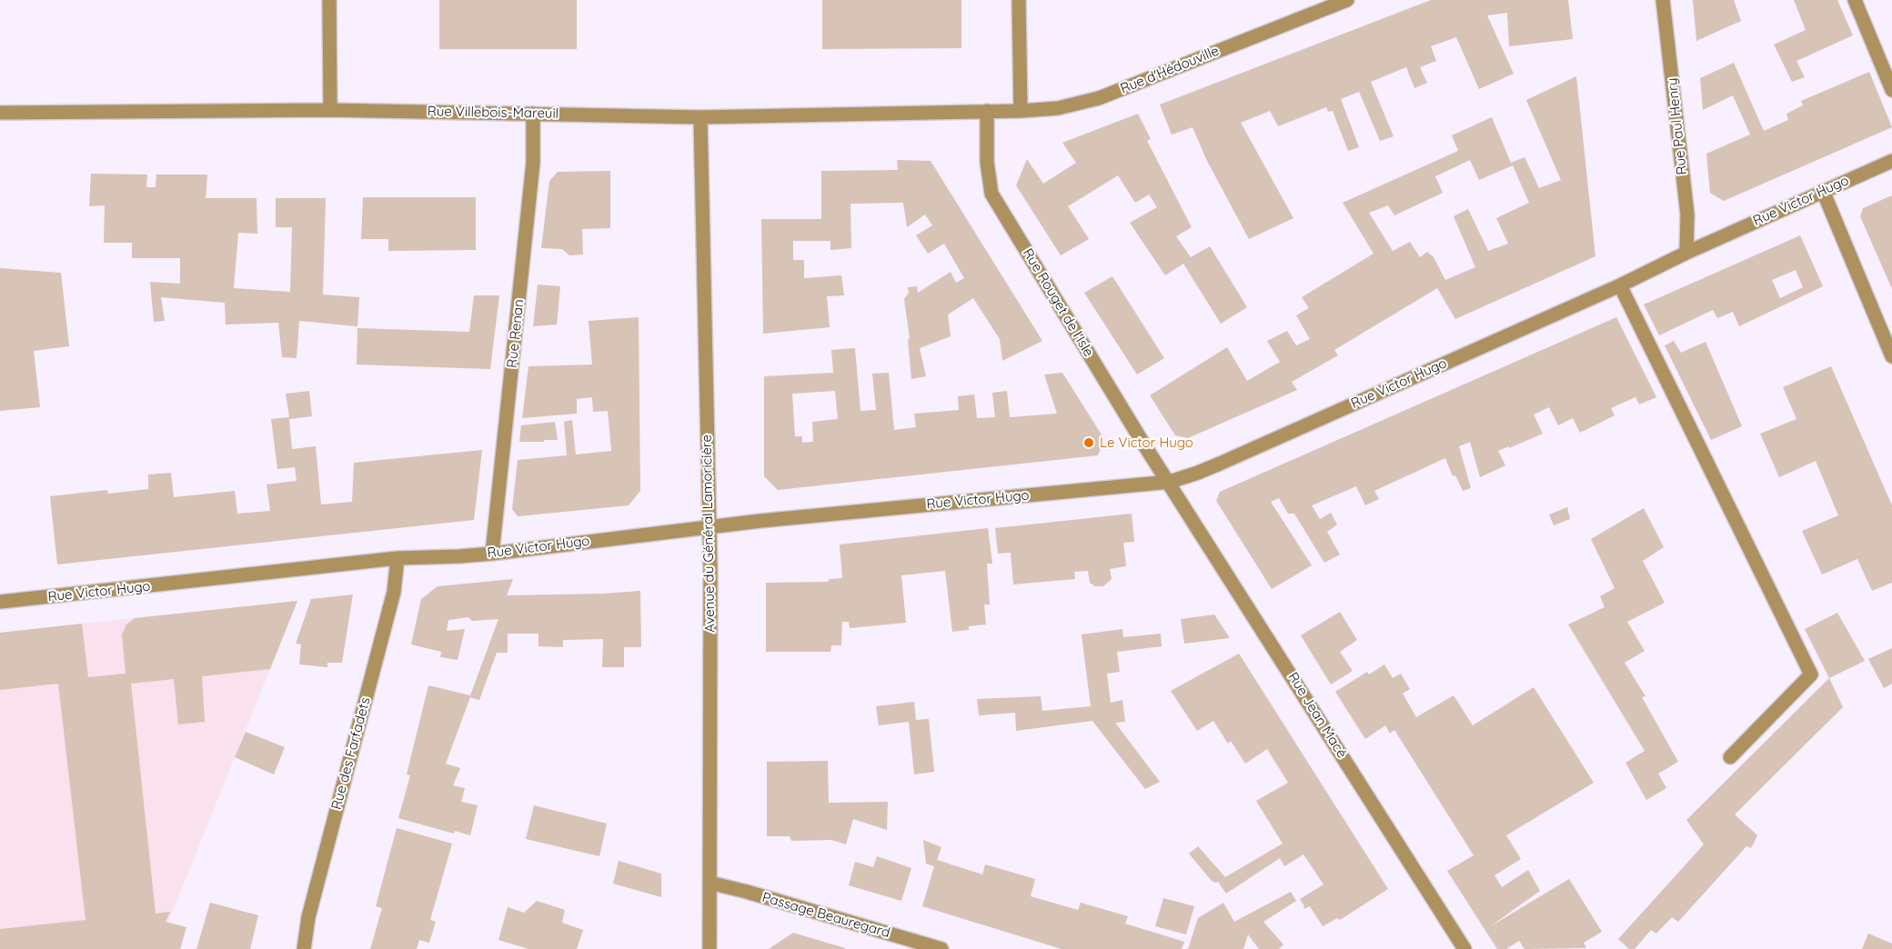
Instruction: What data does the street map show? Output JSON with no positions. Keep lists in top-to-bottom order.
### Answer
{
  "streets": {
    "street": [
      "Rue d'Hédouville",
      "Rue Villebois-Mareuil",
      "Rue Paul Henry",
      "Rue Victor Hugo",
      "Rue Rouget de l'Isle",
      "Rue Renan",
      "Avenue du Général Lamoricière",
      "Rue Jean Macé",
      "Rue des Farfadets",
      "Passage Beauregard"
    ]
  },
  "crossings": [
    ["Rue d'Hédouville", "Rue Villebois-Mareuil"],
    ["Rue d'Hédouville", "Rue Rouget de l'Isle"],
    ["Rue Villebois-Mareuil", "Rue Rouget de l'Isle"],
    ["Rue Villebois-Mareuil", "Rue Renan"],
    ["Rue Villebois-Mareuil", "Avenue du Général Lamoricière"],
    ["Rue Paul Henry", "Rue Victor Hugo"],
    ["Rue Victor Hugo", "Rue Rouget de l'Isle"],
    ["Rue Victor Hugo", "Rue Renan"],
    ["Rue Victor Hugo", "Avenue du Général Lamoricière"],
    ["Rue Victor Hugo", "Rue Jean Macé"],
    ["Rue Victor Hugo", "Rue des Farfadets"],
    ["Rue Rouget de l'Isle", "Rue Jean Macé"],
    ["Avenue du Général Lamoricière", "Passage Beauregard"]
  ],
  "places": ["Le Victor Hugo"]
}
